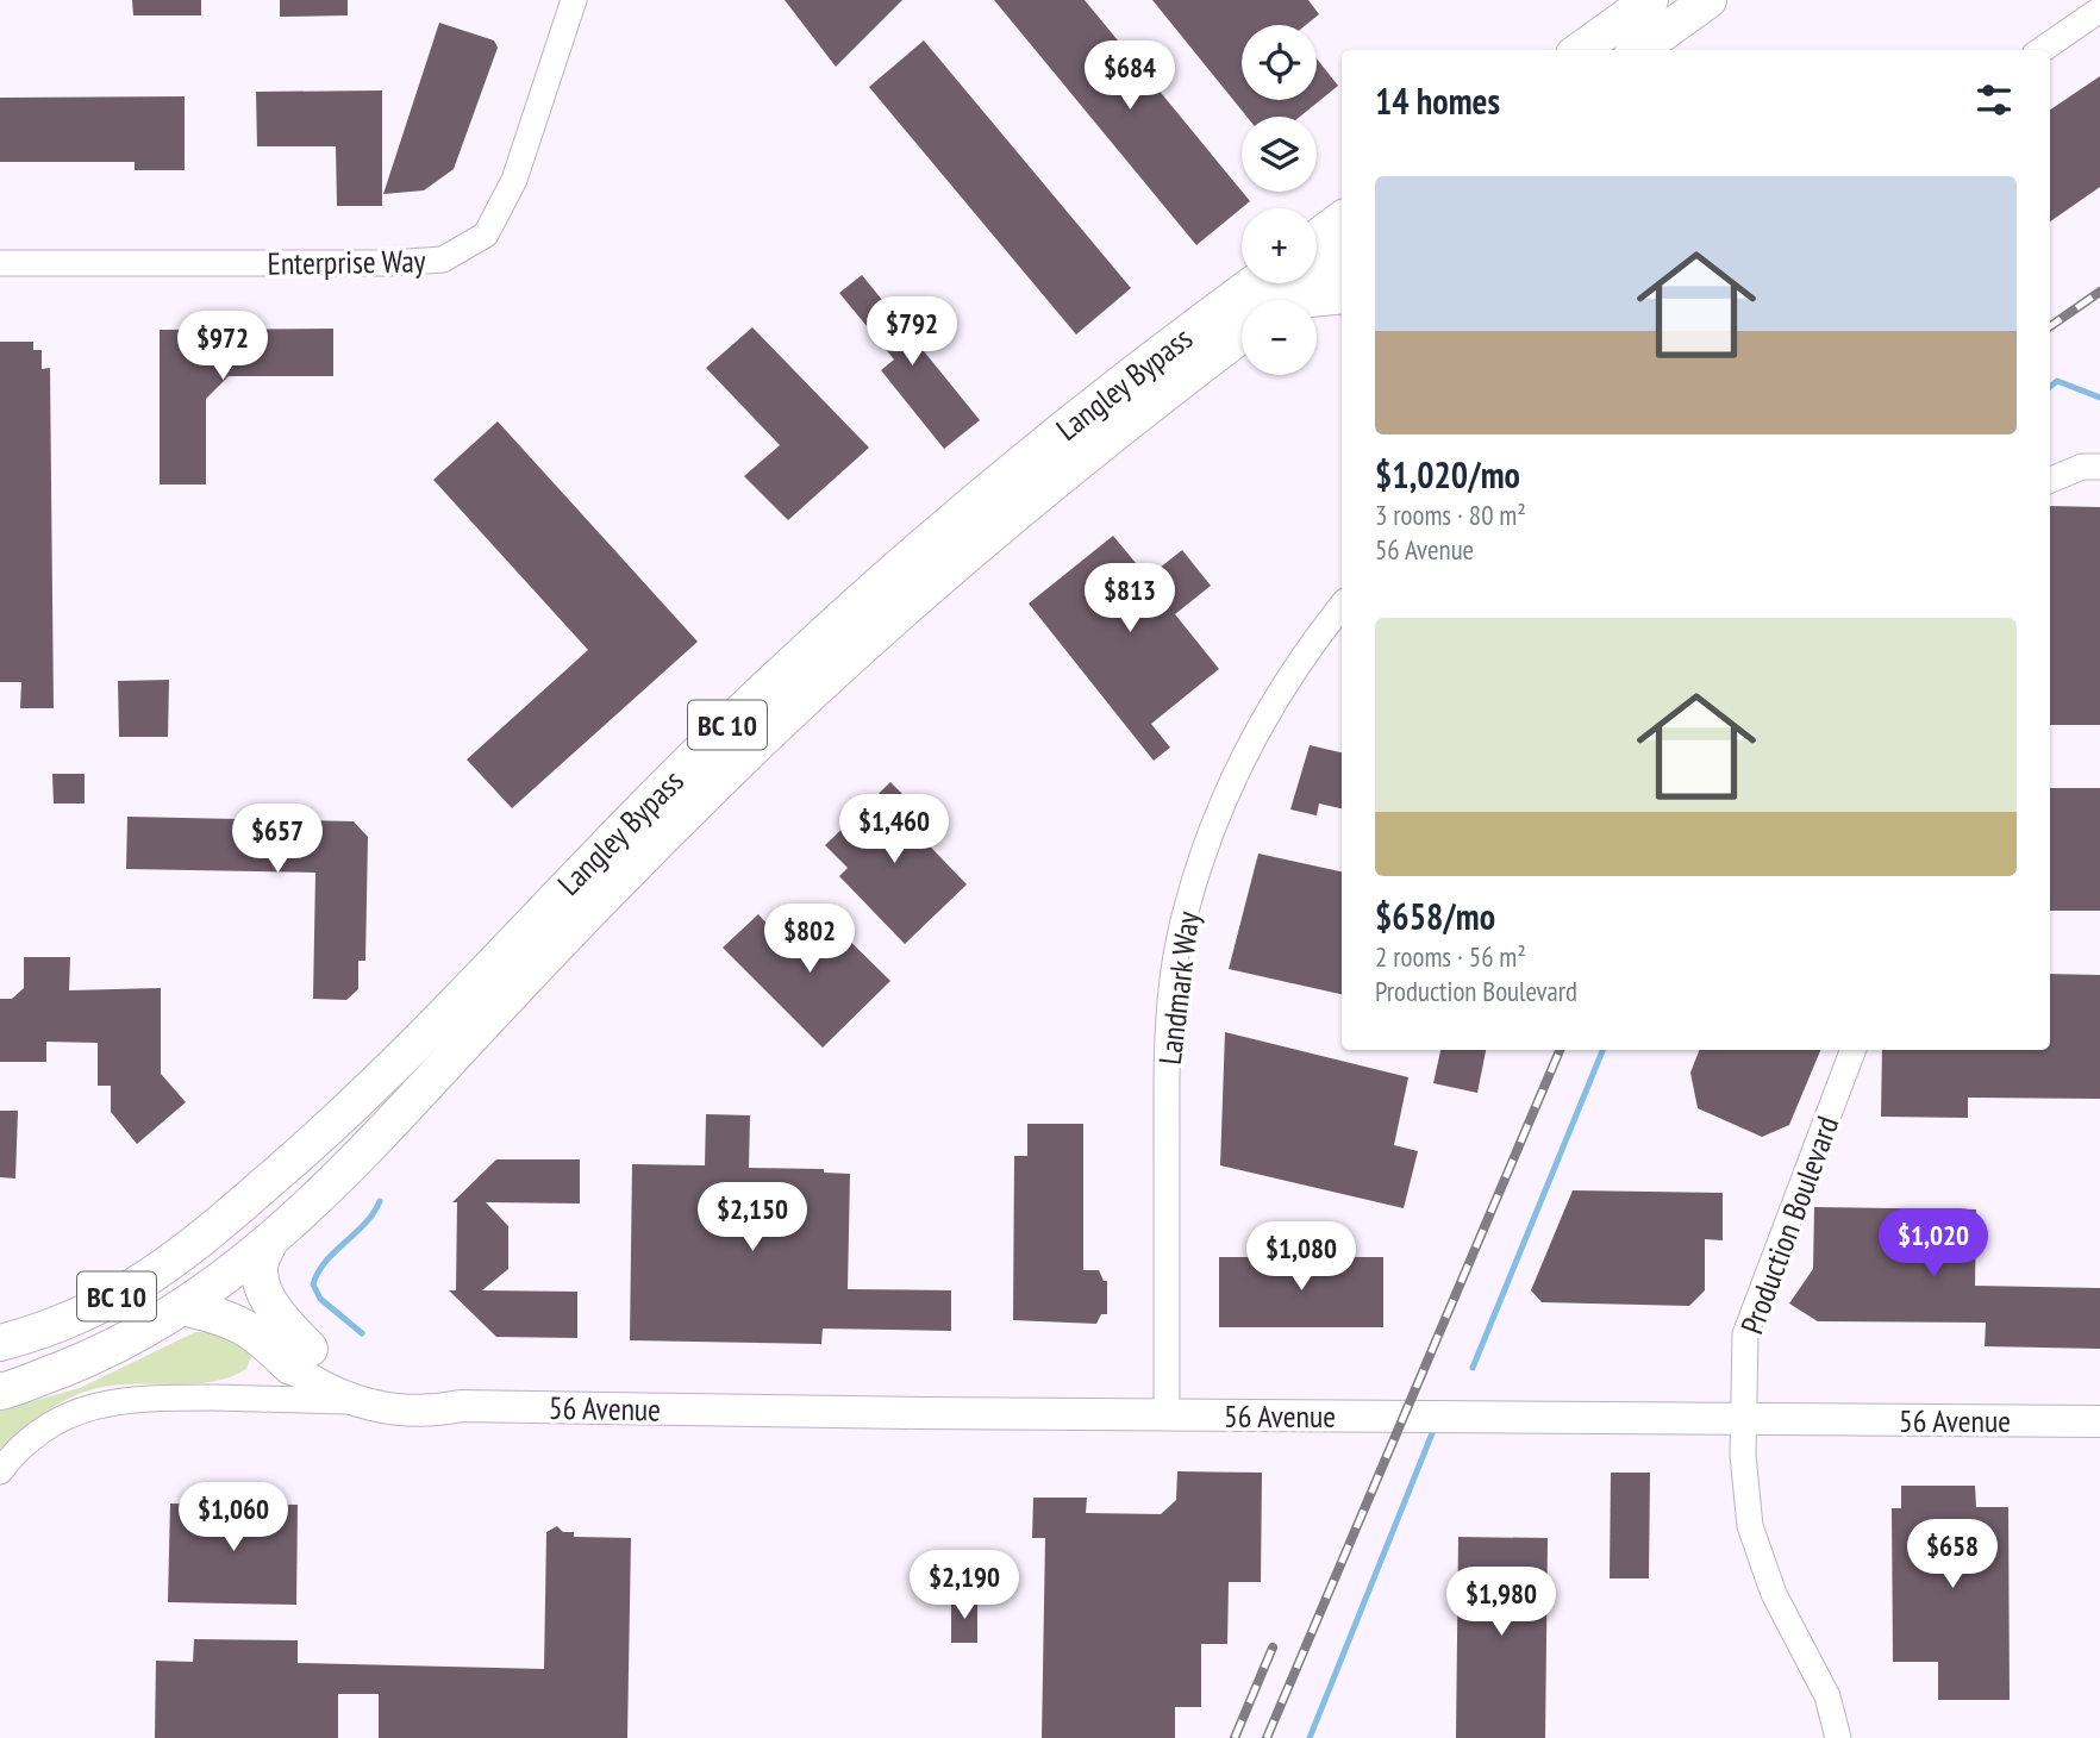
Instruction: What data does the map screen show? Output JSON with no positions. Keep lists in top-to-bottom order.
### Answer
{
  "streets": {
    "highway": ["Langley Bypass", "BC 10"],
    "main road": ["56 Avenue"],
    "street": ["Enterprise Way", "Landmark Way", "Production Boulevard"]
  },
  "crossings": [
    ["Landmark Way", "56 Avenue"],
    ["Production Boulevard", "56 Avenue"]
  ],
  "page": {
    "map_buttons": ["+", "−"],
    "price": [
      "$684",
      "$792",
      "$972",
      "$813",
      "$1,460",
      "$657",
      "$802",
      "$2,150",
      "$1,020",
      "$1,080",
      "$1,060",
      "$658",
      "$2,190",
      "$1,980"
    ],
    "heading": "14 homes",
    "list": [
      {
        "name": "$1,020/mo",
        "note": "3 rooms · 80 m² · 56 Avenue"
      },
      {
        "name": "$658/mo",
        "note": "2 rooms · 56 m² · Production Boulevard"
      }
    ]
  }
}
